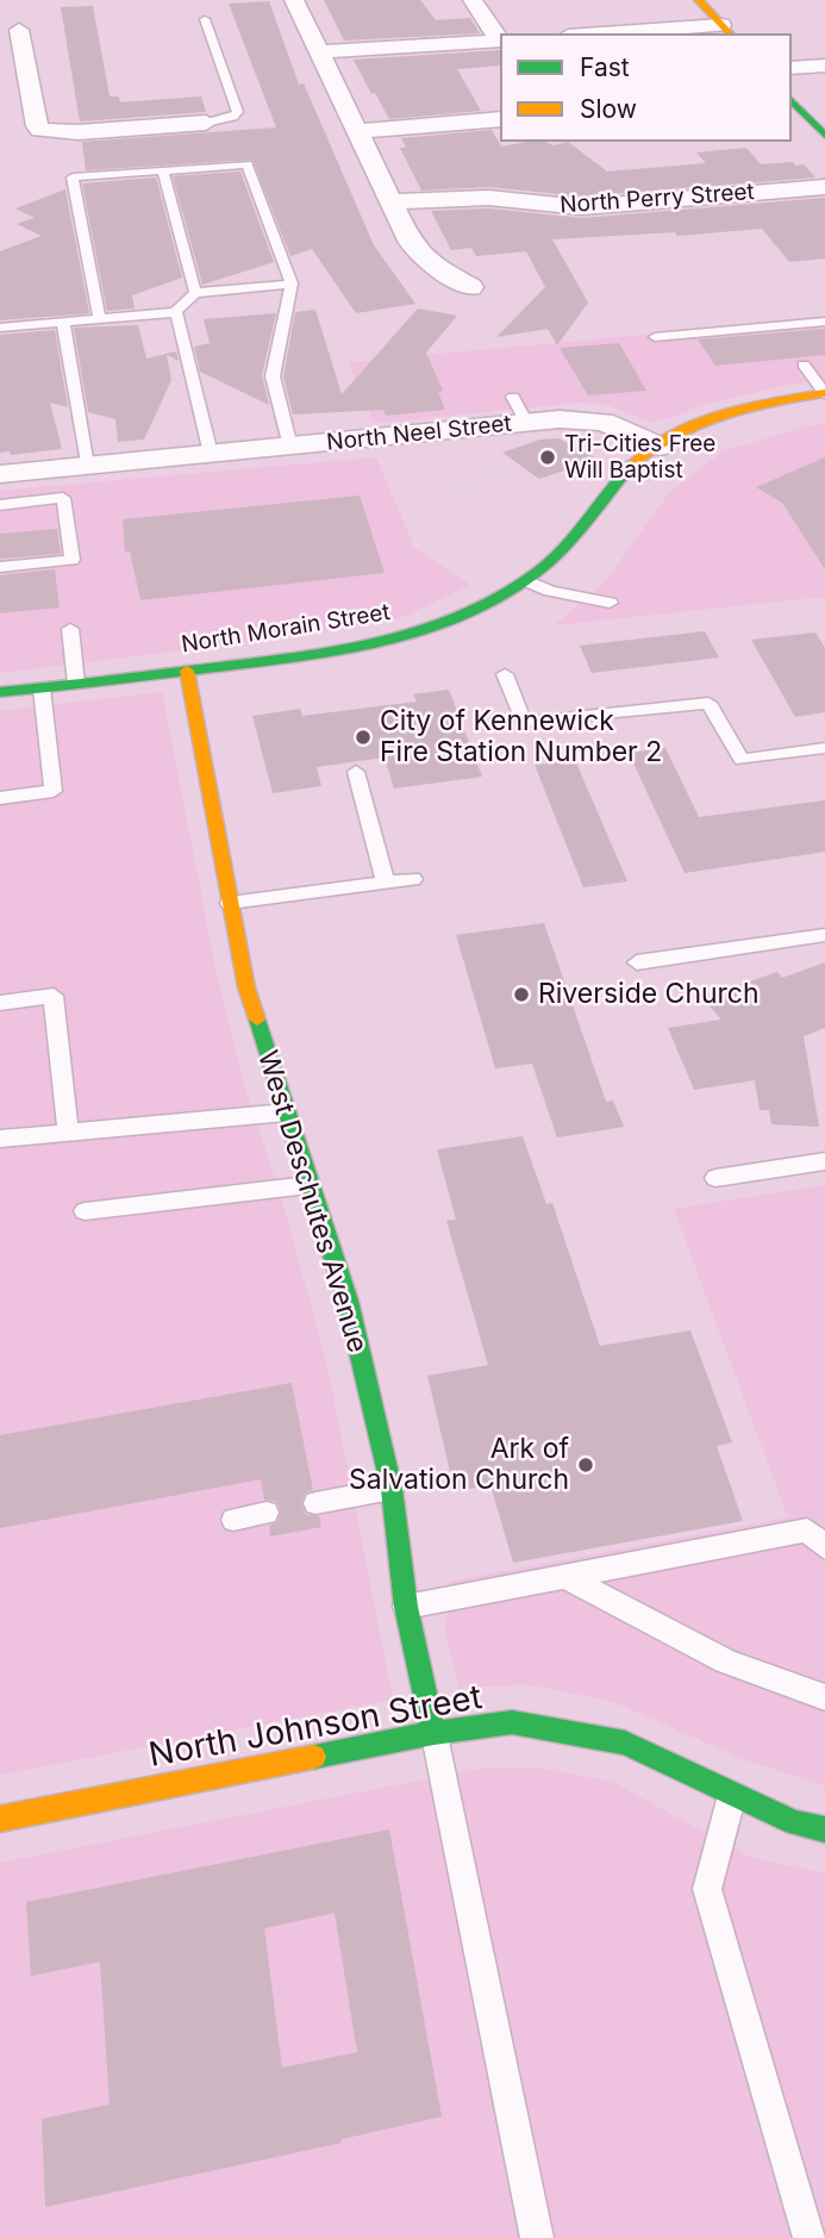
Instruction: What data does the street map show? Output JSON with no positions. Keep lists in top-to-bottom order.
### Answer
{
  "streets": {
    "street": [
      "North Perry Street",
      "North Neel Street",
      "North Morain Street",
      "West Deschutes Avenue",
      "North Johnson Street"
    ]
  },
  "crossings": [
    ["North Neel Street", "North Morain Street"],
    ["North Morain Street", "West Deschutes Avenue"],
    ["West Deschutes Avenue", "North Johnson Street"]
  ],
  "places": [
    "Tri-Cities Free Will Baptist",
    "City of Kennewick Fire Station Number 2",
    "Riverside Church",
    "Ark of Salvation Church"
  ],
  "legend": ["Fast", "Slow"]
}
